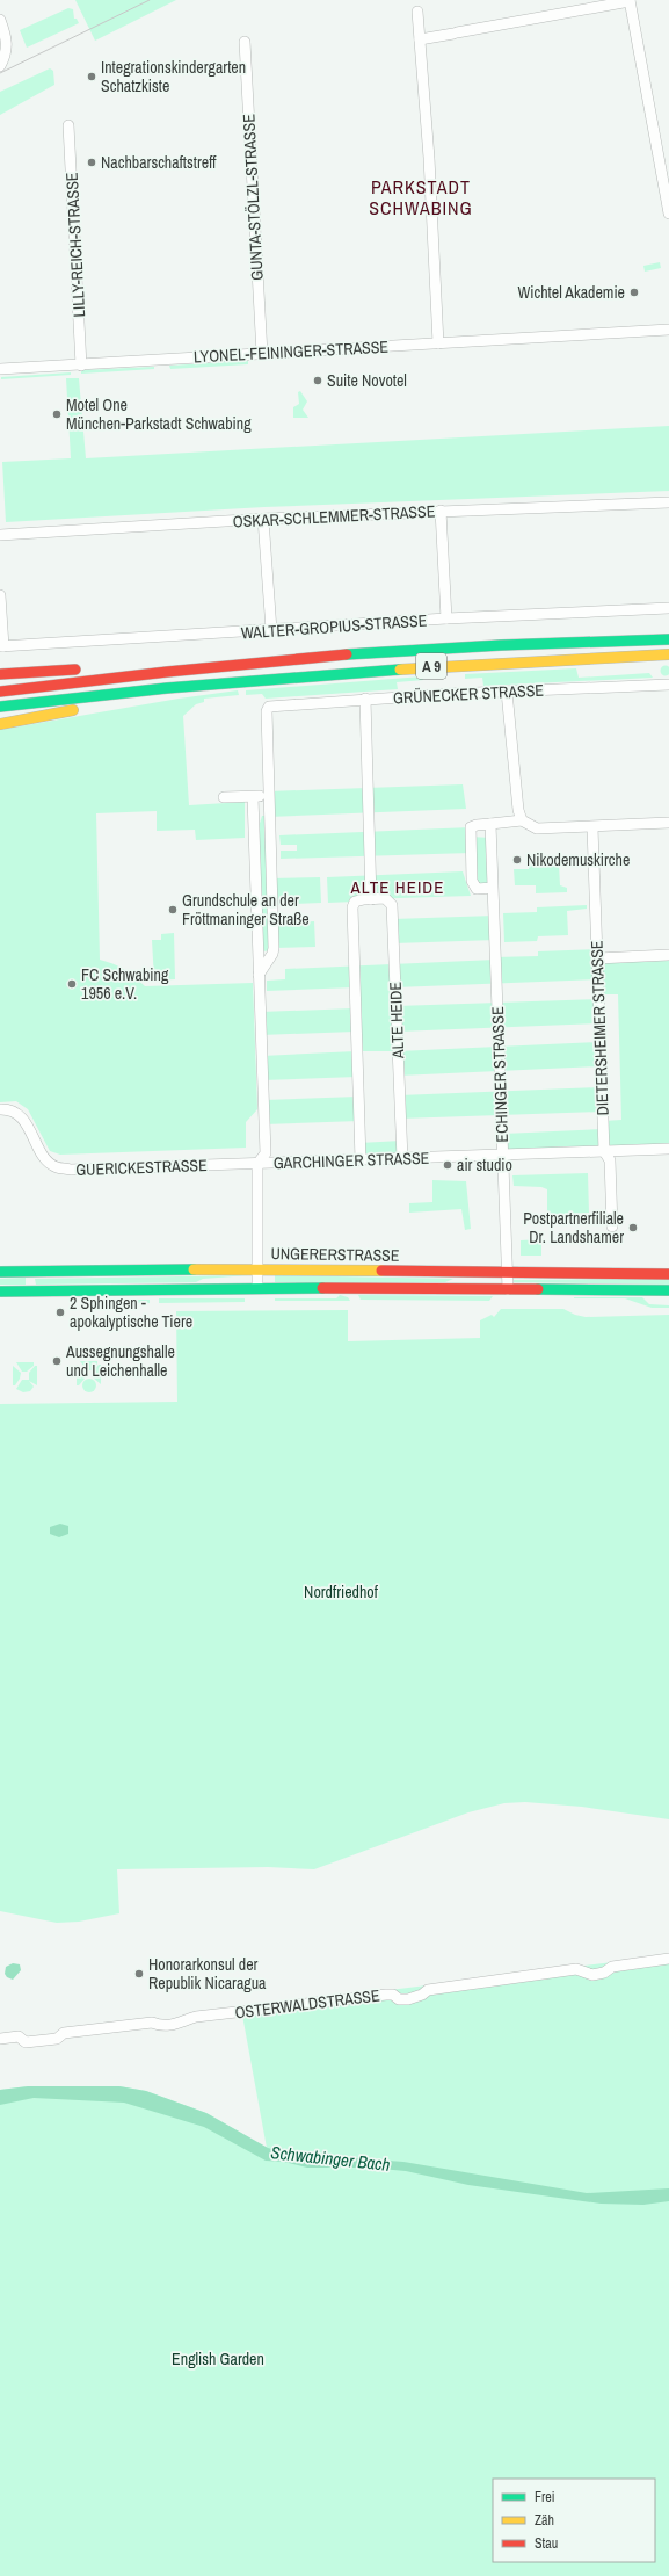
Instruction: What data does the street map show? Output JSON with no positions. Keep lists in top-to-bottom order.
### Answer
{
  "streets": {
    "main road": ["A 9", "UNGERERSTRASSE"],
    "street": [
      "GUNTA-STÖLZL-STRASSE",
      "LILLY-REICH-STRASSE",
      "LYONEL-FEININGER-STRASSE",
      "OSKAR-SCHLEMMER-STRASSE",
      "WALTER-GROPIUS-STRASSE",
      "GRÜNECKER STRASSE",
      "ALTE HEIDE",
      "DIETERSHEIMER STRASSE",
      "ECHINGER STRASSE",
      "GARCHINGER STRASSE",
      "GUERICKESTRASSE",
      "OSTERWALDSTRASSE"
    ]
  },
  "crossings": [
    ["GUNTA-STÖLZL-STRASSE", "LYONEL-FEININGER-STRASSE"],
    ["LILLY-REICH-STRASSE", "LYONEL-FEININGER-STRASSE"],
    ["ALTE HEIDE", "GARCHINGER STRASSE"],
    ["DIETERSHEIMER STRASSE", "GARCHINGER STRASSE"],
    ["ECHINGER STRASSE", "GARCHINGER STRASSE"],
    ["ECHINGER STRASSE", "UNGERERSTRASSE"],
    ["GARCHINGER STRASSE", "GUERICKESTRASSE"]
  ],
  "districts": ["PARKSTADT SCHWABING", "ALTE HEIDE"],
  "water": ["Schwabinger Bach"],
  "parks": ["Nordfriedhof", "English Garden"],
  "places": [
    "Integrationskindergarten Schatzkiste",
    "Nachbarschaftstreff",
    "Wichtel Akademie",
    "Suite Novotel",
    "Motel One München-Parkstadt Schwabing",
    "Nikodemuskirche",
    "Grundschule an der Fröttmaninger Straße",
    "FC Schwabing 1956 e.V.",
    "air studio",
    "Postpartnerfiliale Dr. Landshamer",
    "2 Sphingen - apokalyptische Tiere",
    "Aussegnungshalle und Leichenhalle",
    "Honorarkonsul der Republik Nicaragua"
  ],
  "legend": ["Frei", "Zäh", "Stau"]
}
